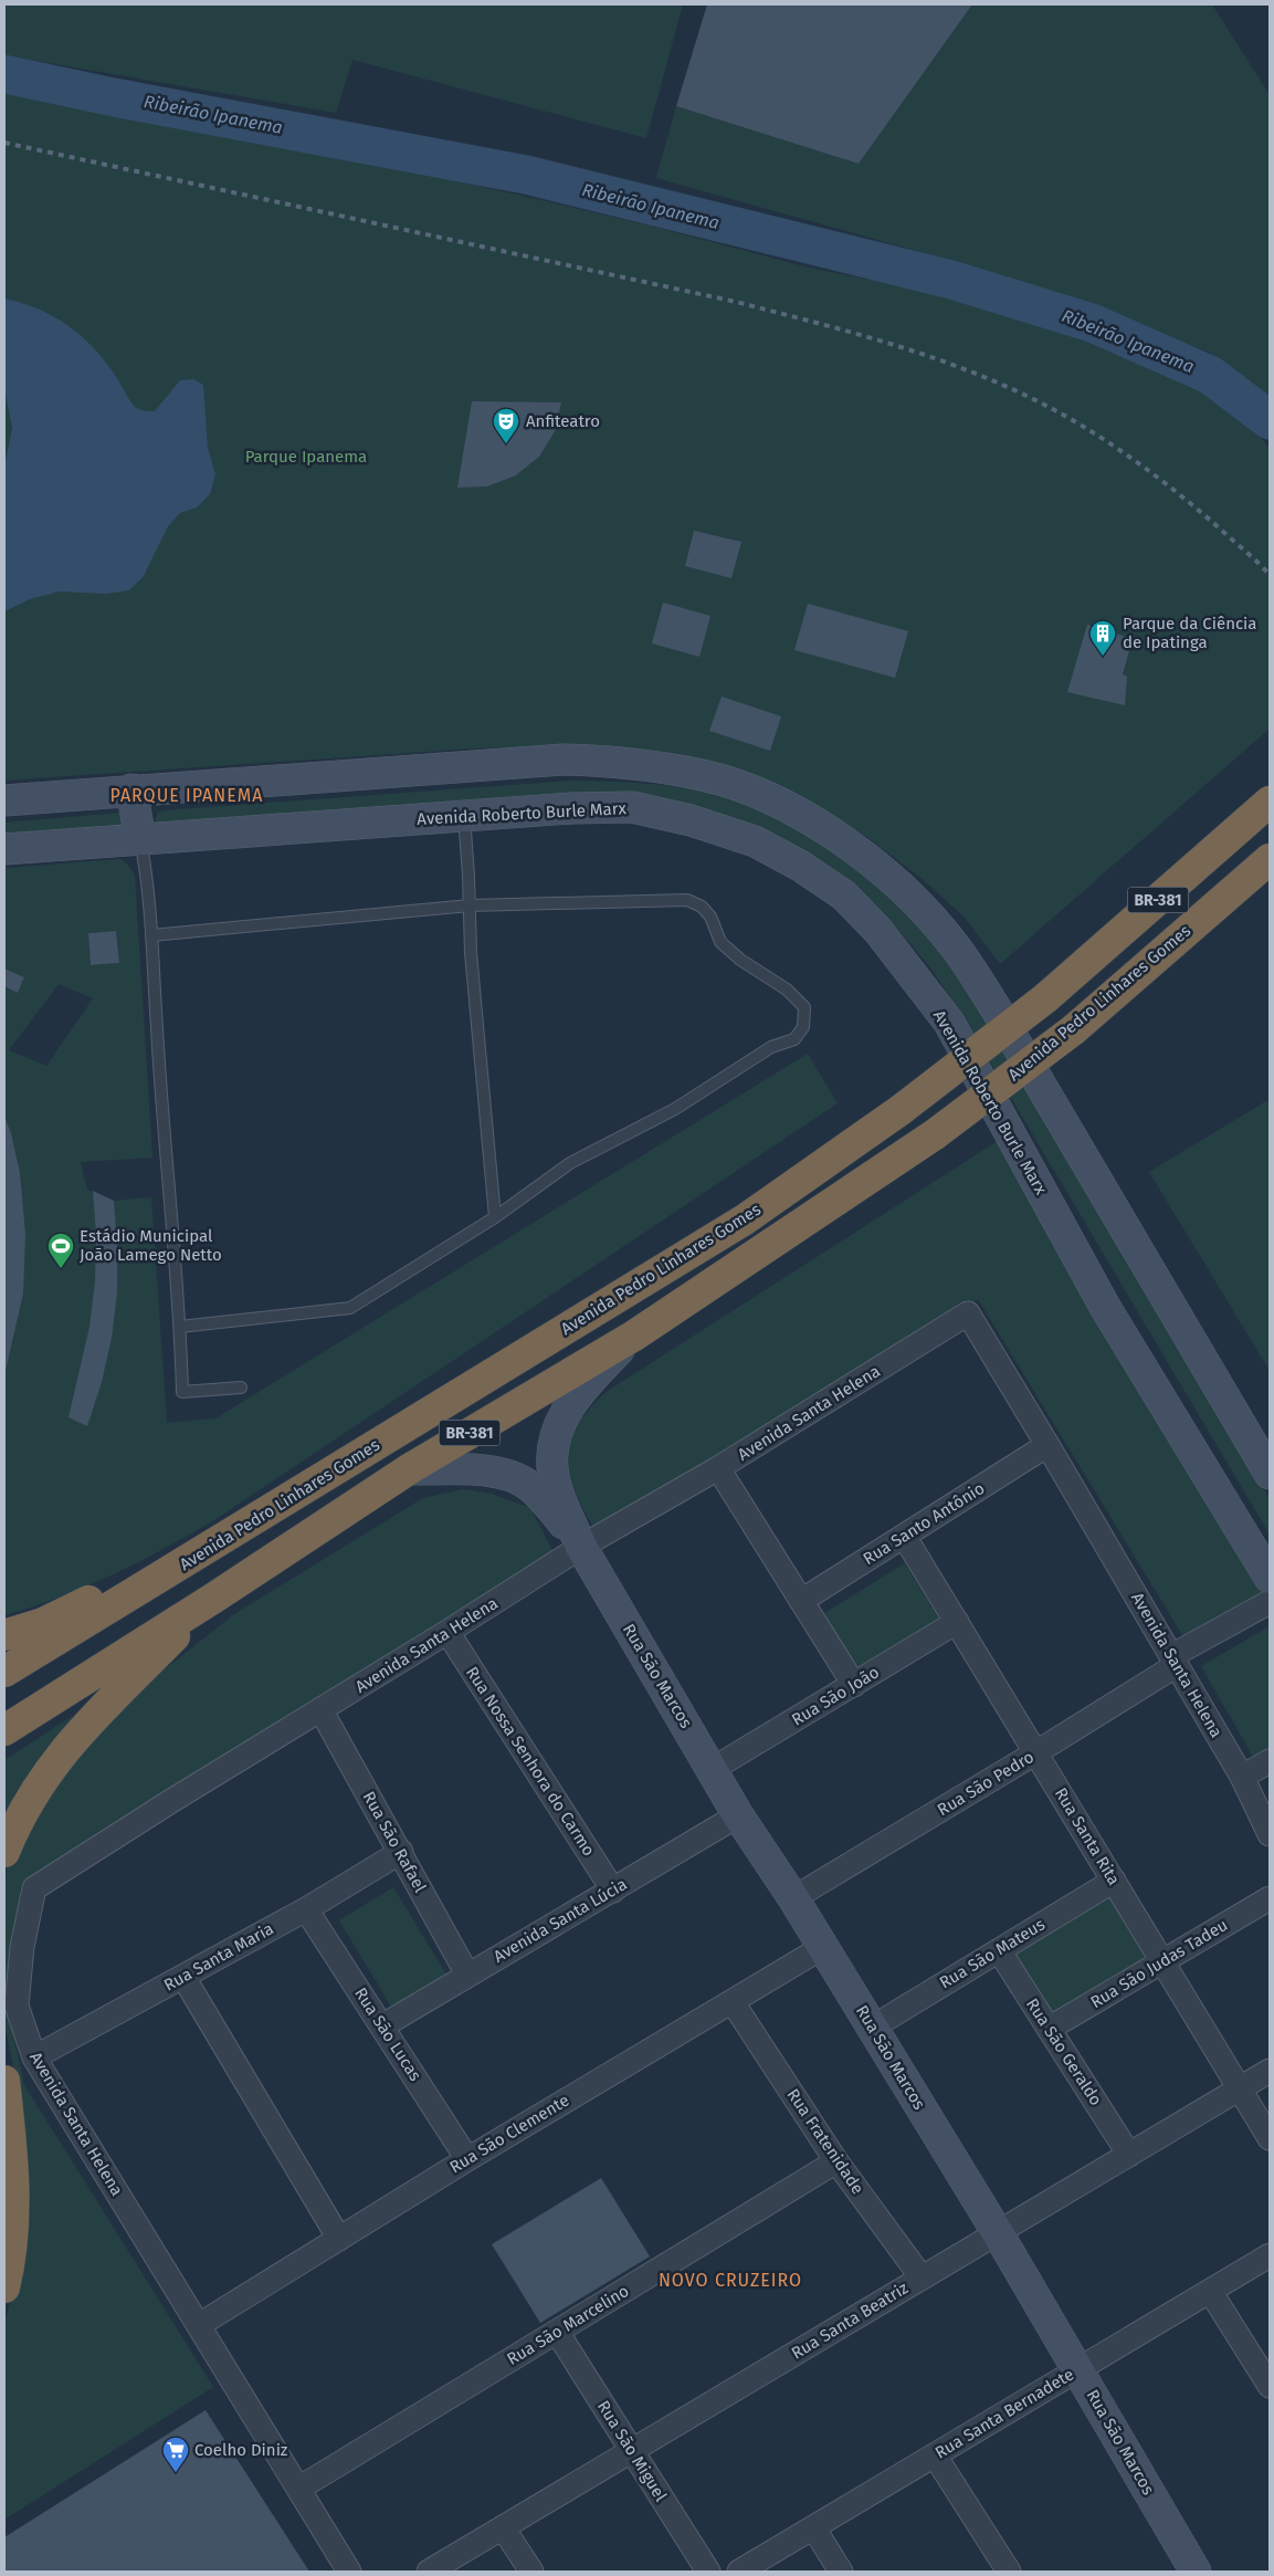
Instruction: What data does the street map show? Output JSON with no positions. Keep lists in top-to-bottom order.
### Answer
{
  "streets": {
    "highway": ["BR-381", "Avenida Pedro Linhares Gomes"],
    "main road": ["Avenida Roberto Burle Marx", "Rua São Marcos"],
    "street": [
      "Avenida Santa Helena",
      "Rua Santo Antônio",
      "Rua São João",
      "Rua Nossa Senhora do Carmo",
      "Rua São Pedro",
      "Rua Santa Rita",
      "Rua São Rafael",
      "Avenida Santa Lúcia",
      "Rua São Mateus",
      "Rua Santa Maria",
      "Rua São Judas Tadeu",
      "Rua São Lucas",
      "Rua São Geraldo",
      "Rua São Clemente",
      "Rua Fratenidade",
      "Rua Santa Beatriz",
      "Rua São Marcelino",
      "Rua Santa Bernadete",
      "Rua São Miguel"
    ]
  },
  "crossings": [
    ["Avenida Santa Helena", "Rua Santo Antônio"],
    ["Avenida Santa Helena", "Rua São Marcos"],
    ["Avenida Santa Helena", "Rua Nossa Senhora do Carmo"],
    ["Avenida Santa Helena", "Rua São Pedro"],
    ["Avenida Santa Helena", "Rua São Rafael"],
    ["Avenida Santa Helena", "Rua Santa Maria"],
    ["Avenida Santa Helena", "Rua São Clemente"],
    ["Avenida Santa Helena", "Rua São Marcelino"],
    ["Rua Santo Antônio", "Rua Santa Rita"],
    ["Rua São Marcos", "Rua São João"],
    ["Rua São Marcos", "Rua São Pedro"],
    ["Rua São Marcos", "Avenida Santa Lúcia"],
    ["Rua São Marcos", "Rua São Mateus"],
    ["Rua São Marcos", "Rua São Clemente"],
    ["Rua São Marcos", "Rua Santa Beatriz"],
    ["Rua São Marcos", "Rua Santa Bernadete"],
    ["Rua São João", "Rua Santa Rita"],
    ["Rua Nossa Senhora do Carmo", "Avenida Santa Lúcia"],
    ["Rua São Pedro", "Rua Santa Rita"],
    ["Rua Santa Rita", "Rua São Mateus"],
    ["Rua Santa Rita", "Rua São Judas Tadeu"],
    ["Rua Santa Rita", "Rua Santa Beatriz"],
    ["Rua São Rafael", "Avenida Santa Lúcia"],
    ["Rua São Rafael", "Rua Santa Maria"],
    ["Avenida Santa Lúcia", "Rua São Lucas"],
    ["Rua São Mateus", "Rua São Geraldo"],
    ["Rua Santa Maria", "Rua São Lucas"],
    ["Rua São Judas Tadeu", "Rua São Geraldo"],
    ["Rua São Lucas", "Rua São Clemente"],
    ["Rua São Geraldo", "Rua Santa Beatriz"],
    ["Rua São Clemente", "Rua Fratenidade"],
    ["Rua Fratenidade", "Rua Santa Beatriz"],
    ["Rua Fratenidade", "Rua São Marcelino"],
    ["Rua Santa Beatriz", "Rua São Miguel"],
    ["Rua São Marcelino", "Rua São Miguel"]
  ],
  "districts": ["PARQUE IPANEMA", "NOVO CRUZEIRO"],
  "water": ["Ribeirão Ipanema"],
  "parks": ["Parque Ipanema"],
  "places": {
    "theatre": ["Anfiteatro"],
    "building": ["Parque da Ciência de Ipatinga"],
    "sports": ["Estádio Municipal João Lamego Netto"],
    "supermarket": ["Coelho Diniz"]
  }
}
